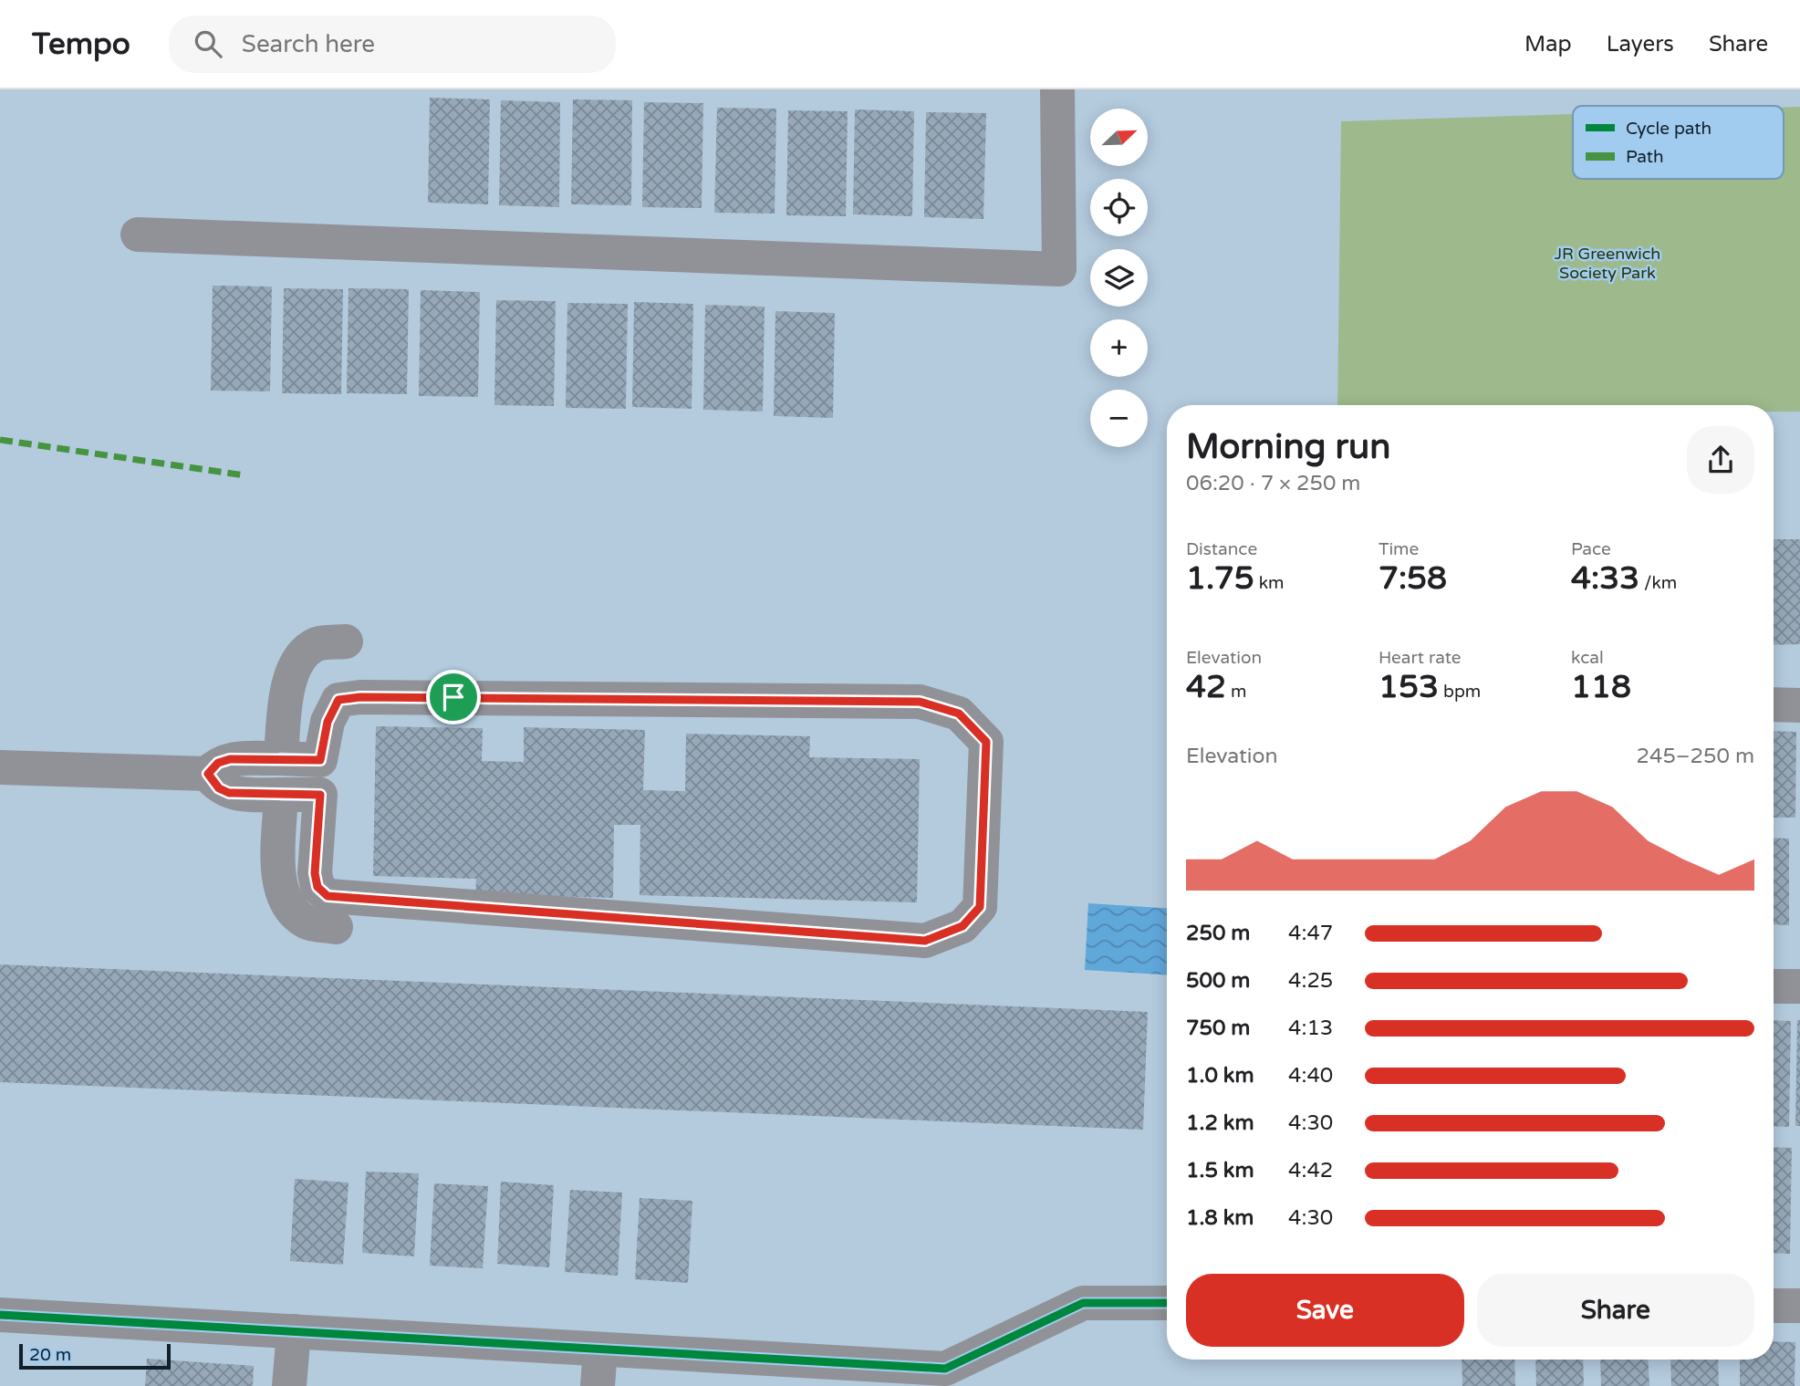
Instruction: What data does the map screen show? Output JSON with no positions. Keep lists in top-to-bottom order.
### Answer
{
  "parks": ["JR Greenwich Society Park"],
  "legend": ["Cycle path", "Path"],
  "scale_bar": "20 m",
  "north": "top right",
  "page": {
    "header": "Tempo",
    "search": "Search here",
    "nav": ["Map", "Layers", "Share"],
    "map_buttons": ["+", "−"],
    "heading": ["Morning run", "06:20 · 7 × 250 m"],
    "stats": [
      ["Distance", "1.75 km"],
      ["Time", "7:58"],
      ["Pace", "4:33 /km"],
      ["Elevation", "42 m"],
      ["Heart rate", "153 bpm"],
      ["kcal", "118"]
    ],
    "chart": ["Elevation", "245–250 m"],
    "list": [
      {
        "name": "250 m",
        "note": "4:47"
      },
      {
        "name": "500 m",
        "note": "4:25"
      },
      {
        "name": "750 m",
        "note": "4:13"
      },
      {
        "name": "1.0 km",
        "note": "4:40"
      },
      {
        "name": "1.2 km",
        "note": "4:30"
      },
      {
        "name": "1.5 km",
        "note": "4:42"
      },
      {
        "name": "1.8 km",
        "note": "4:30"
      }
    ],
    "buttons": ["Save", "Share"],
    "scale": "20 m"
  }
}
